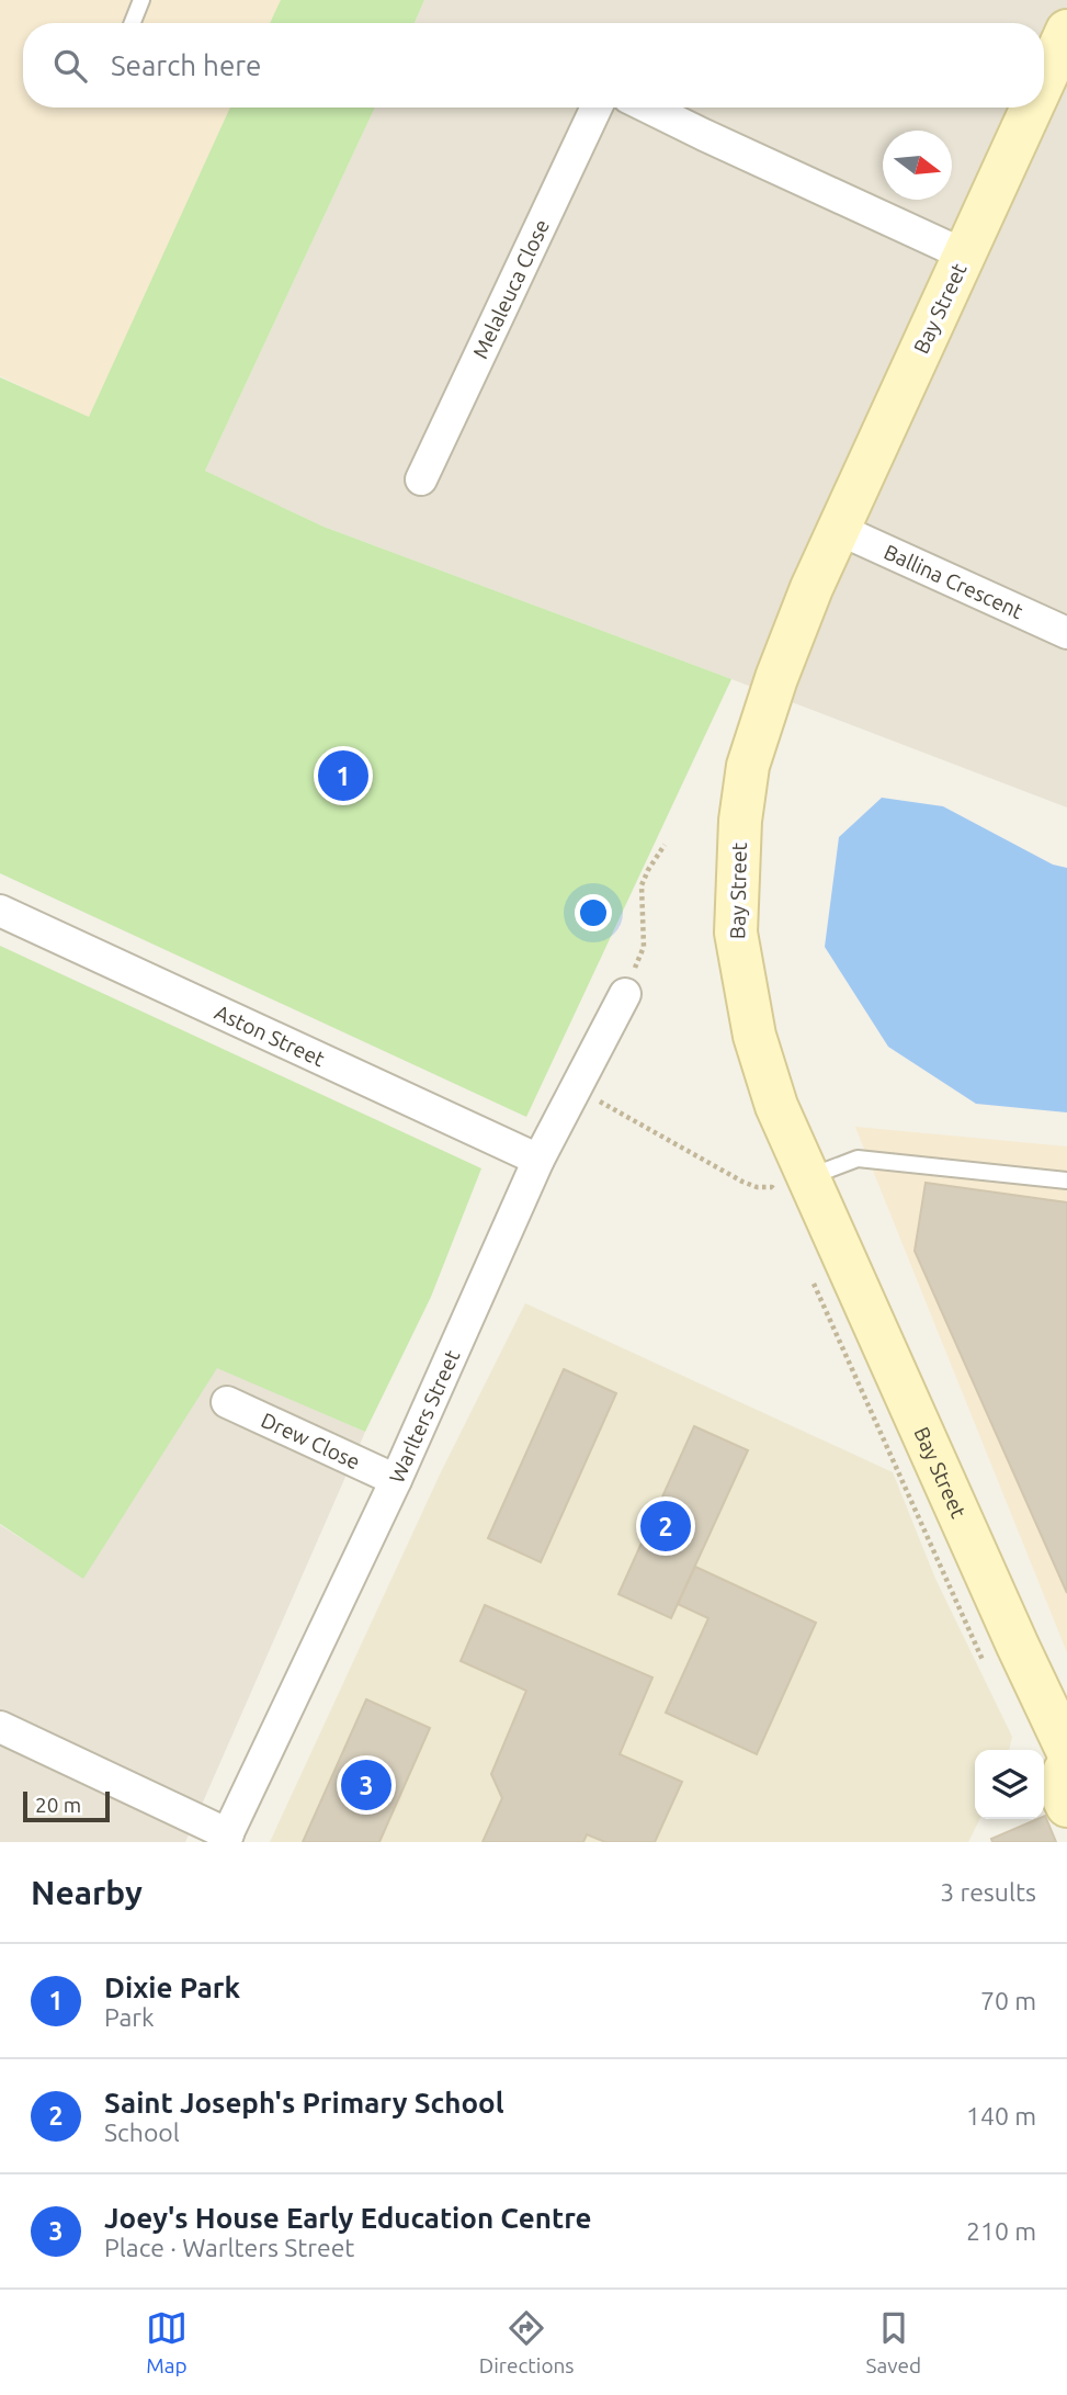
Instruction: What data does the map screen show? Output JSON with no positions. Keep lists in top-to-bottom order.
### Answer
{
  "streets": {
    "street": [
      "Melaleuca Close",
      "Bay Street",
      "Ballina Crescent",
      "Aston Street",
      "Warlters Street",
      "Drew Close"
    ]
  },
  "crossings": [
    ["Bay Street", "Ballina Crescent"],
    ["Aston Street", "Warlters Street"],
    ["Warlters Street", "Drew Close"]
  ],
  "scale_bar": "20 m",
  "north": "right",
  "page": {
    "search": "Search here",
    "pins": ["1", "2", "3"],
    "scale": "20 m",
    "heading": ["Nearby", "3 results"],
    "list": [
      {
        "mark": "1",
        "name": "Dixie Park",
        "note": "Park",
        "value": "70 m"
      },
      {
        "mark": "2",
        "name": "Saint Joseph's Primary School",
        "note": "School",
        "value": "140 m"
      },
      {
        "mark": "3",
        "name": "Joey's House Early Education Centre",
        "note": "Place · Warlters Street",
        "value": "210 m"
      }
    ],
    "nav": ["Map", "Directions", "Saved"]
  }
}
